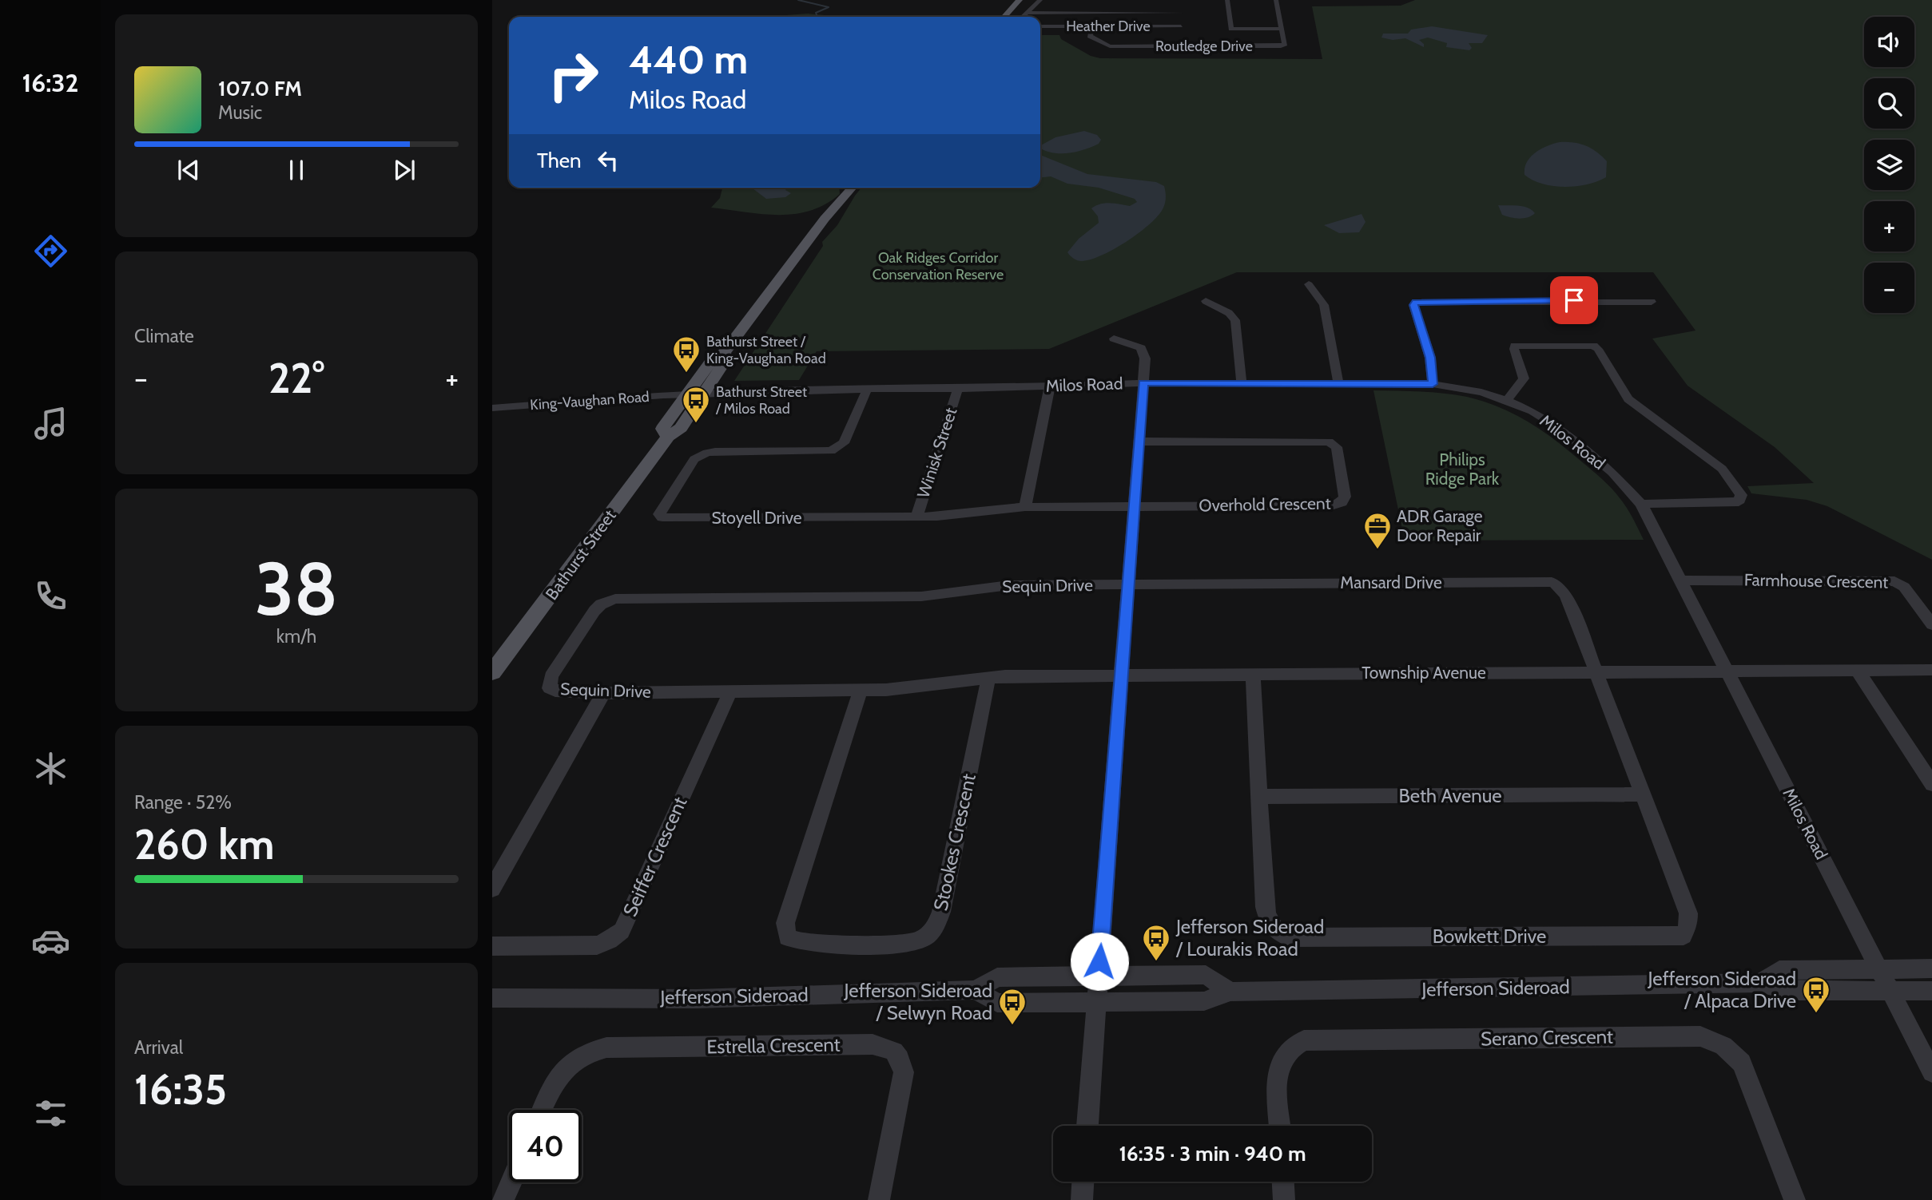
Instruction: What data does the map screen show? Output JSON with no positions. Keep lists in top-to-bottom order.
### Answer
{
  "streets": {
    "main road": ["Bathurst Street"],
    "street": [
      "Heather Drive",
      "Routledge Drive",
      "Milos Road",
      "King-Vaughan Road",
      "Winisk Street",
      "Overhold Crescent",
      "Stoyell Drive",
      "Farmhouse Crescent",
      "Mansard Drive",
      "Sequin Drive",
      "Township Avenue",
      "Beth Avenue",
      "Stookes Crescent",
      "Seiffer Crescent",
      "Bowkett Drive",
      "Jefferson Sideroad",
      "Serano Crescent",
      "Estrella Crescent"
    ]
  },
  "crossings": [
    ["Heather Drive", "Routledge Drive"],
    ["Milos Road", "King-Vaughan Road"],
    ["Milos Road", "Winisk Street"],
    ["Milos Road", "Stoyell Drive"],
    ["Milos Road", "Bathurst Street"],
    ["Milos Road", "Farmhouse Crescent"],
    ["Milos Road", "Township Avenue"],
    ["Milos Road", "Jefferson Sideroad"],
    ["King-Vaughan Road", "Bathurst Street"],
    ["Winisk Street", "Stoyell Drive"],
    ["Overhold Crescent", "Stoyell Drive"],
    ["Mansard Drive", "Sequin Drive"],
    ["Mansard Drive", "Township Avenue"],
    ["Mansard Drive", "Bowkett Drive"],
    ["Sequin Drive", "Township Avenue"],
    ["Sequin Drive", "Stookes Crescent"],
    ["Sequin Drive", "Seiffer Crescent"],
    ["Township Avenue", "Bowkett Drive"],
    ["Beth Avenue", "Bowkett Drive"]
  ],
  "parks": ["Oak Ridges Corridor Conservation Reserve", "Philips Ridge Park"],
  "places": {
    "bus stop": [
      "Bathurst Street / King-Vaughan Road",
      "Bathurst Street / Milos Road",
      "Jefferson Sideroad / Lourakis Road",
      "Jefferson Sideroad / Alpaca Drive",
      "Jefferson Sideroad / Selwyn Road"
    ],
    "office": ["ADR Garage Door Repair"]
  },
  "page": {
    "tabs": "16:32",
    "map_buttons": ["+", "−"],
    "turn": ["440 m", "Milos Road"],
    "song": ["107.0 FM", "Music"],
    "then": "Then",
    "tile": [
      "Climate",
      ["38", "km/h"],
      ["Range · 52%", "260 km"],
      ["Arrival", "16:35"]
    ],
    "heat": ["−", "22°", "+"],
    "limit": "40",
    "trip": "16:35 · 3 min · 940 m"
  }
}
